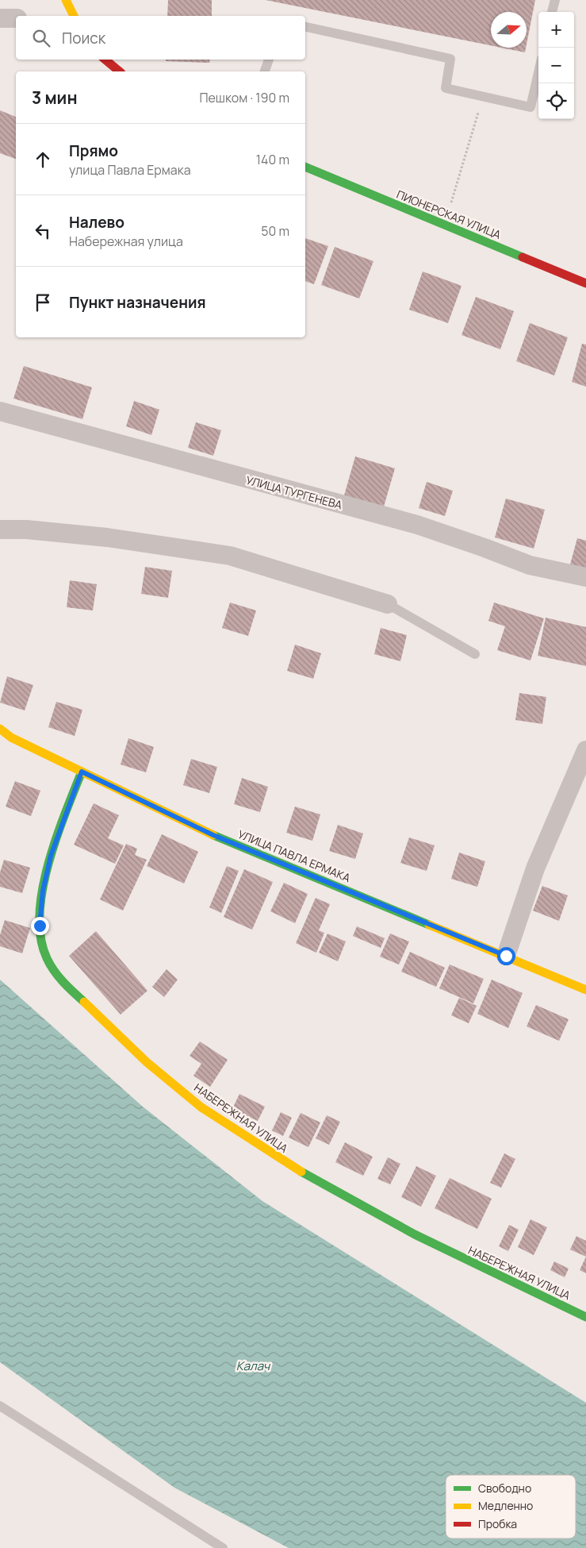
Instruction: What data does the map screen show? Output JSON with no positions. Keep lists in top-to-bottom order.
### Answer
{
  "streets": {
    "street": [
      "ПИОНЕРСКАЯ УЛИЦА",
      "УЛИЦА ТУРГЕНЕВА",
      "УЛИЦА ПАВЛА ЕРМАКА",
      "НАБЕРЕЖНАЯ УЛИЦА"
    ]
  },
  "crossings": [
    ["УЛИЦА ПАВЛА ЕРМАКА", "НАБЕРЕЖНАЯ УЛИЦА"]
  ],
  "water": ["Калач"],
  "legend": ["Свободно", "Медленно", "Пробка"],
  "north": "right",
  "page": {
    "map_buttons": ["+", "−"],
    "search": "Поиск",
    "heading": ["3 мин", "Пешком · 190 m"],
    "list": [
      ["Прямо", "улица Павла Ермака", "140 m"],
      ["Налево", "Набережная улица", "50 m"],
      "Пункт назначения"
    ]
  }
}
